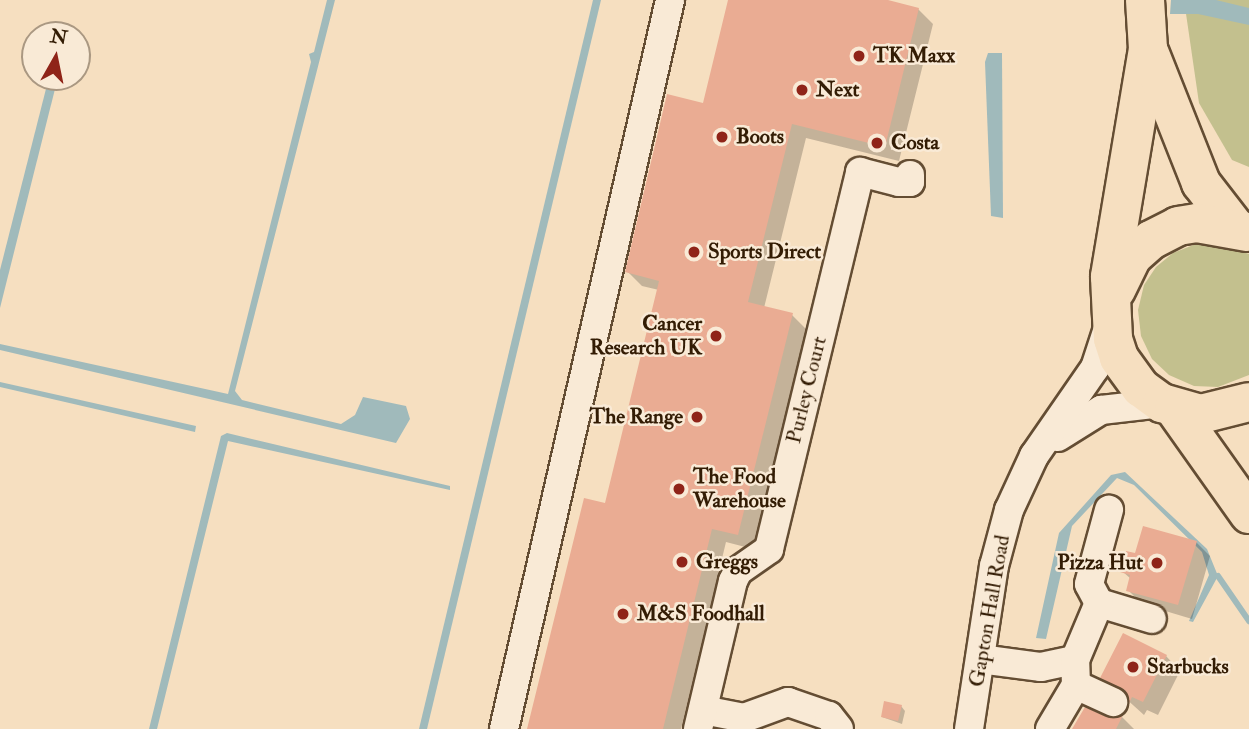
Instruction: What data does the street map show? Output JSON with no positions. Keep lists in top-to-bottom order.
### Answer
{
  "streets": {
    "street": ["Purley Court", "Gapton Hall Road"]
  },
  "places": [
    "TK Maxx",
    "Next",
    "Boots",
    "Costa",
    "Sports Direct",
    "Cancer Research UK",
    "The Range",
    "The Food Warehouse",
    "Greggs",
    "Pizza Hut",
    "M&S Foodhall",
    "Starbucks"
  ],
  "north": "top"
}
